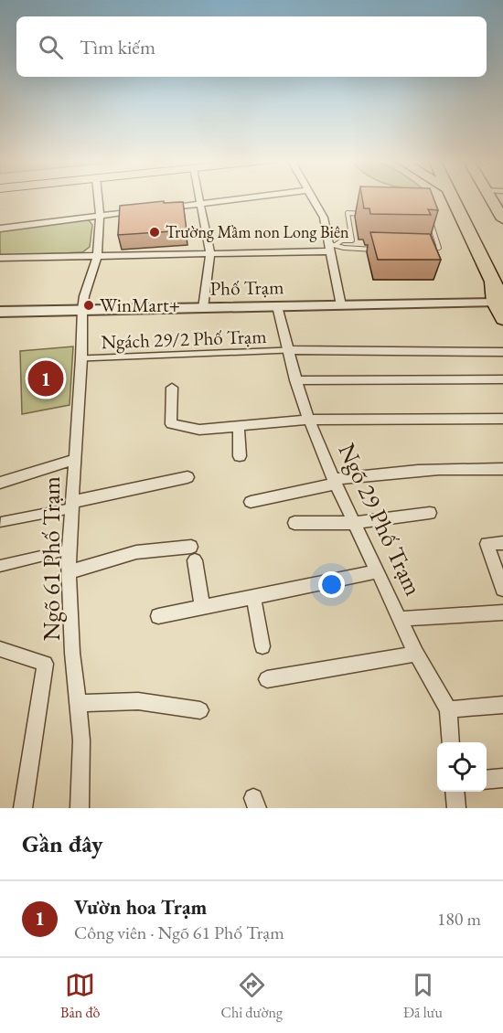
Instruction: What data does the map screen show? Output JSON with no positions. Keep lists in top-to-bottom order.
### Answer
{
  "streets": {
    "street": ["Phố Trạm", "Ngõ 29 Phố Trạm", "Ngõ 61 Phố Trạm"],
    "lane": ["Ngách 29/2 Phố Trạm"]
  },
  "crossings": [
    ["Phố Trạm", "Ngõ 29 Phố Trạm"],
    ["Phố Trạm", "Ngõ 61 Phố Trạm"],
    ["Ngách 29/2 Phố Trạm", "Ngõ 29 Phố Trạm"],
    ["Ngách 29/2 Phố Trạm", "Ngõ 61 Phố Trạm"]
  ],
  "places": ["Trường Mầm non Long Biên", "WinMart+"],
  "page": {
    "search": "Tìm kiếm",
    "pins": "1",
    "heading": "Gần đây",
    "list": [
      {
        "mark": "1",
        "name": "Vườn hoa Trạm",
        "note": "Công viên · Ngõ 61 Phố Trạm",
        "value": "180 m"
      }
    ],
    "nav": ["Bản đồ", "Chỉ đường", "Đã lưu"]
  }
}
